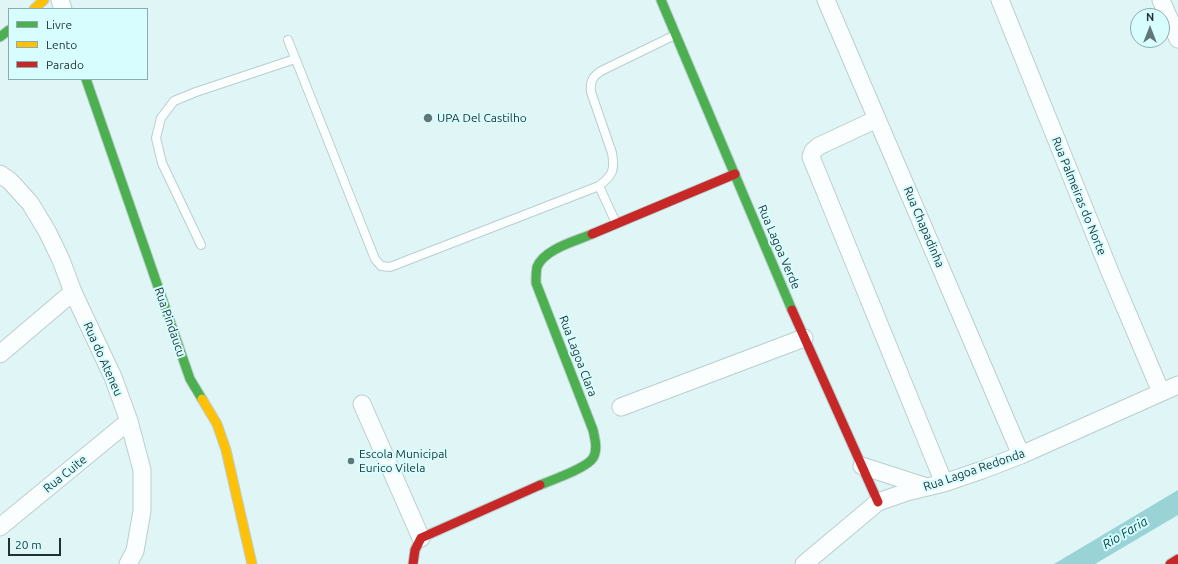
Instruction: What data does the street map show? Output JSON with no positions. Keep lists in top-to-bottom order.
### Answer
{
  "streets": {
    "main road": ["Rua Lagoa Verde", "Rua Pindaucu", "Rua Lagoa Clara"],
    "street": [
      "Rua Palmeiras do Norte",
      "Rua Chapadinha",
      "Rua do Ateneu",
      "Rua Lagoa Redonda",
      "Rua Cuite"
    ]
  },
  "crossings": [
    ["Rua Palmeiras do Norte", "Rua Lagoa Redonda"],
    ["Rua Chapadinha", "Rua Lagoa Redonda"],
    ["Rua Lagoa Verde", "Rua Lagoa Clara"],
    ["Rua Lagoa Verde", "Rua Lagoa Redonda"],
    ["Rua do Ateneu", "Rua Cuite"]
  ],
  "water": ["Rio Faria"],
  "places": ["UPA Del Castilho", "Escola Municipal Eurico Vilela"],
  "legend": ["Livre", "Lento", "Parado"],
  "scale_bar": "20 m",
  "north": "top"
}
